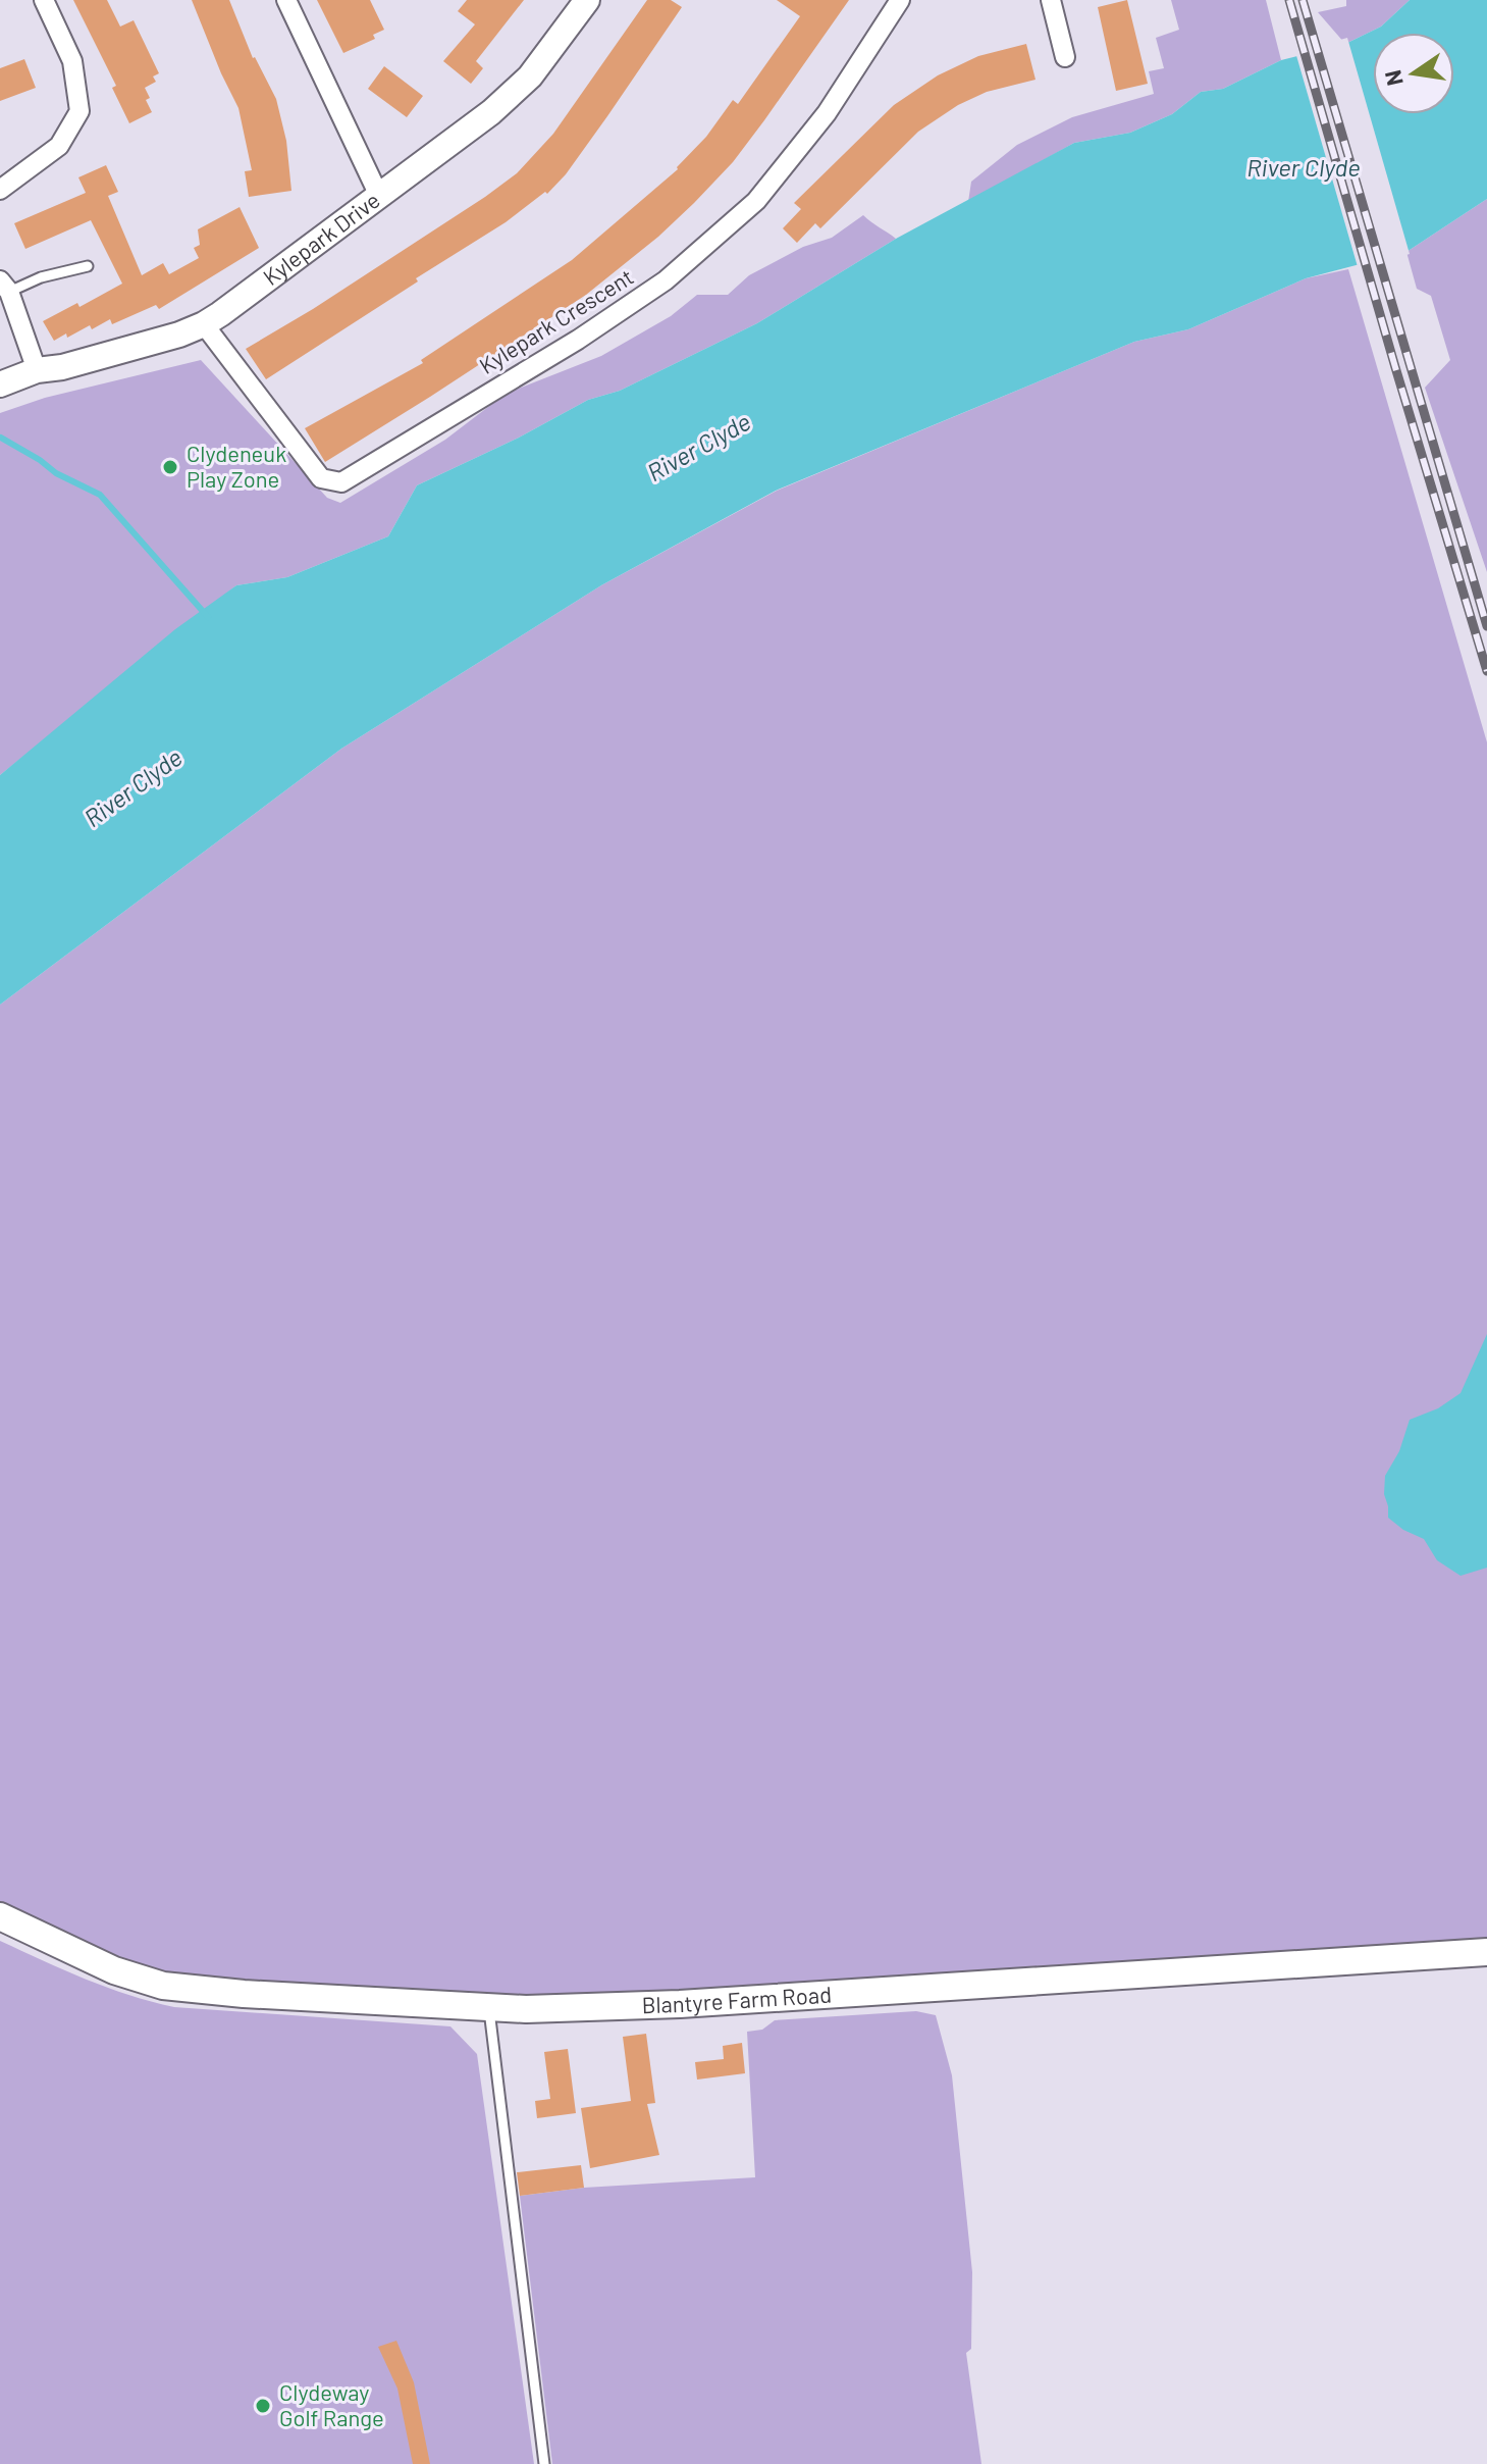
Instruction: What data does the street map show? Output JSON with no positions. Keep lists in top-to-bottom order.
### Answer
{
  "streets": {
    "main road": ["Blantyre Farm Road"],
    "street": ["Kylepark Drive", "Kylepark Crescent"]
  },
  "crossings": [
    ["Kylepark Drive", "Kylepark Crescent"]
  ],
  "water": ["River Clyde"],
  "places": ["Clydeneuk Play Zone", "Clydeway Golf Range"],
  "north": "left"
}
